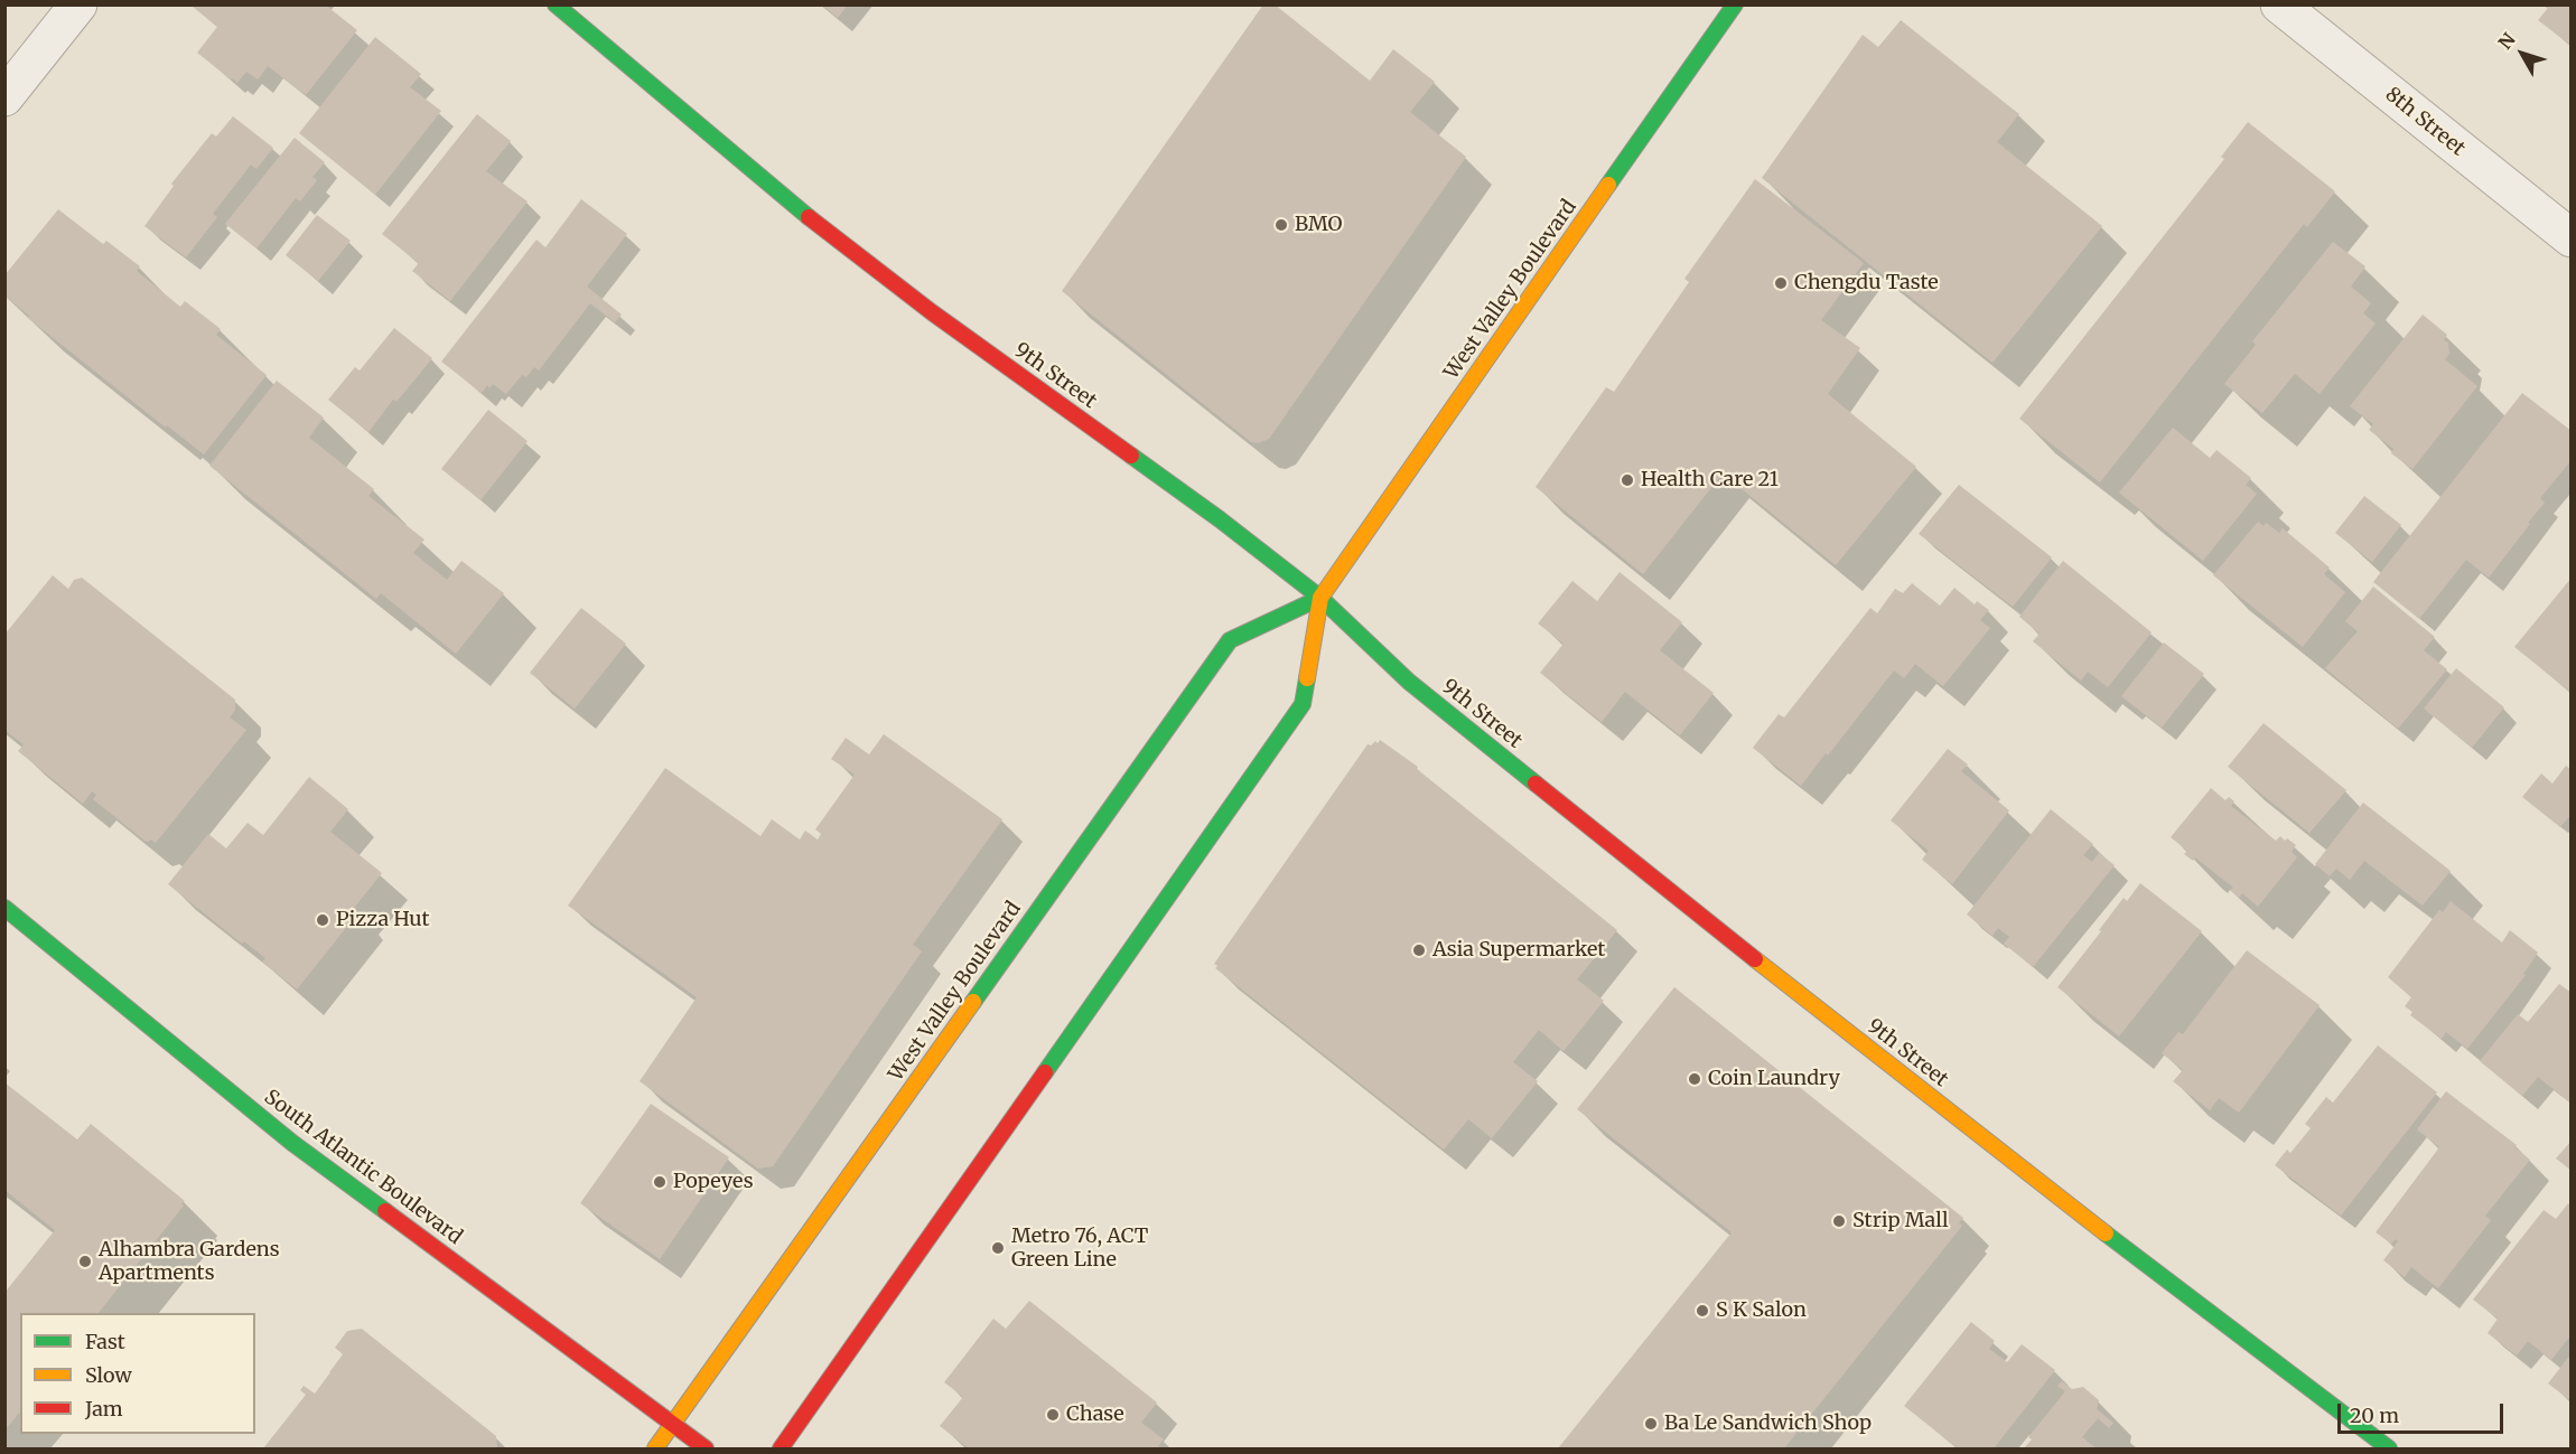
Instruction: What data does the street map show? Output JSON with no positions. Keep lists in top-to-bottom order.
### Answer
{
  "streets": {
    "main road": ["West Valley Boulevard", "9th Street", "South Atlantic Boulevard"],
    "street": ["8th Street"]
  },
  "crossings": [
    ["West Valley Boulevard", "9th Street"],
    ["West Valley Boulevard", "South Atlantic Boulevard"]
  ],
  "places": [
    "BMO",
    "Chengdu Taste",
    "Health Care 21",
    "Pizza Hut",
    "Asia Supermarket",
    "Coin Laundry",
    "Popeyes",
    "Strip Mall",
    "Metro 76, ACT Green Line",
    "Alhambra Gardens Apartments",
    "S K Salon",
    "Chase",
    "Ba Le Sandwich Shop"
  ],
  "legend": ["Fast", "Slow", "Jam"],
  "scale_bar": "20 m",
  "north": "top left"
}
